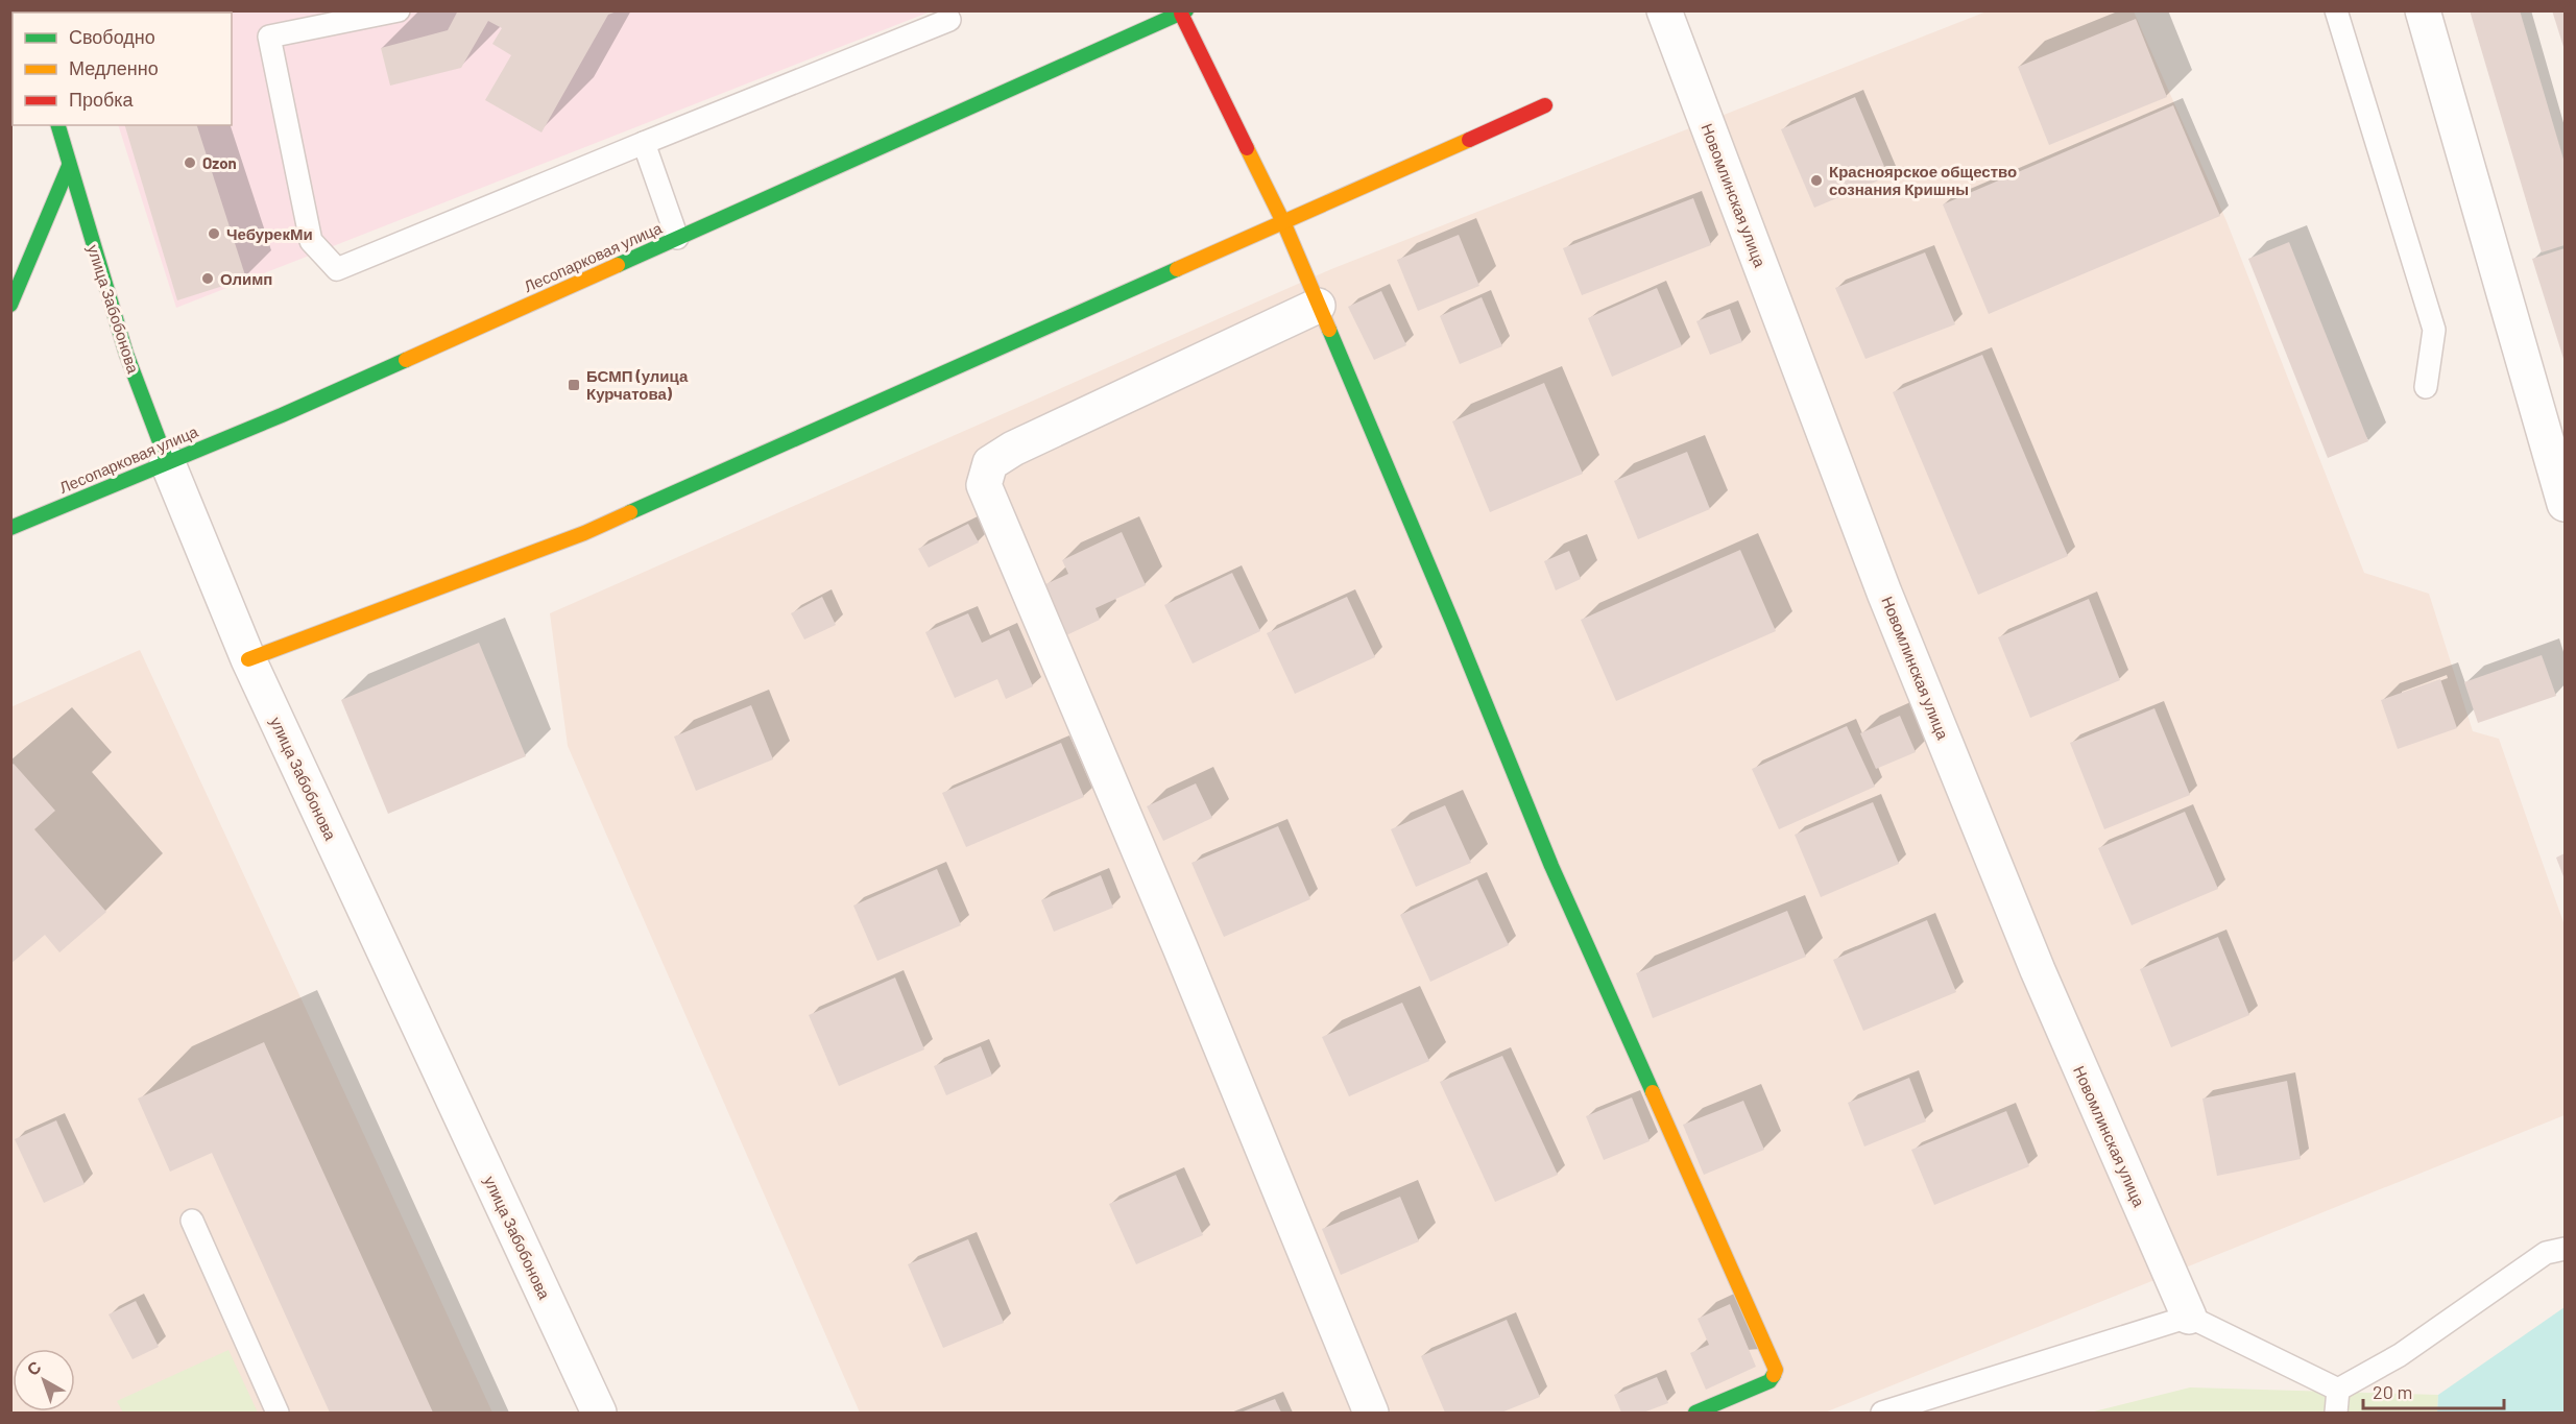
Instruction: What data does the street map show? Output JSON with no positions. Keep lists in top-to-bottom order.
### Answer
{
  "streets": {
    "street": ["Новомлинская улица", "Лесопарковая улица", "улица Забобонова"]
  },
  "crossings": [
    ["Лесопарковая улица", "улица Забобонова"]
  ],
  "places": {
    "other": [
      "Ozon",
      "Красноярское общество сознания Кришны",
      "ЧебурекМи",
      "Олимп"
    ],
    "transit": ["БСМП (улица Курчатова)"]
  },
  "legend": ["Свободно", "Медленно", "Пробка"],
  "scale_bar": "20 m",
  "north": "top left"
}
